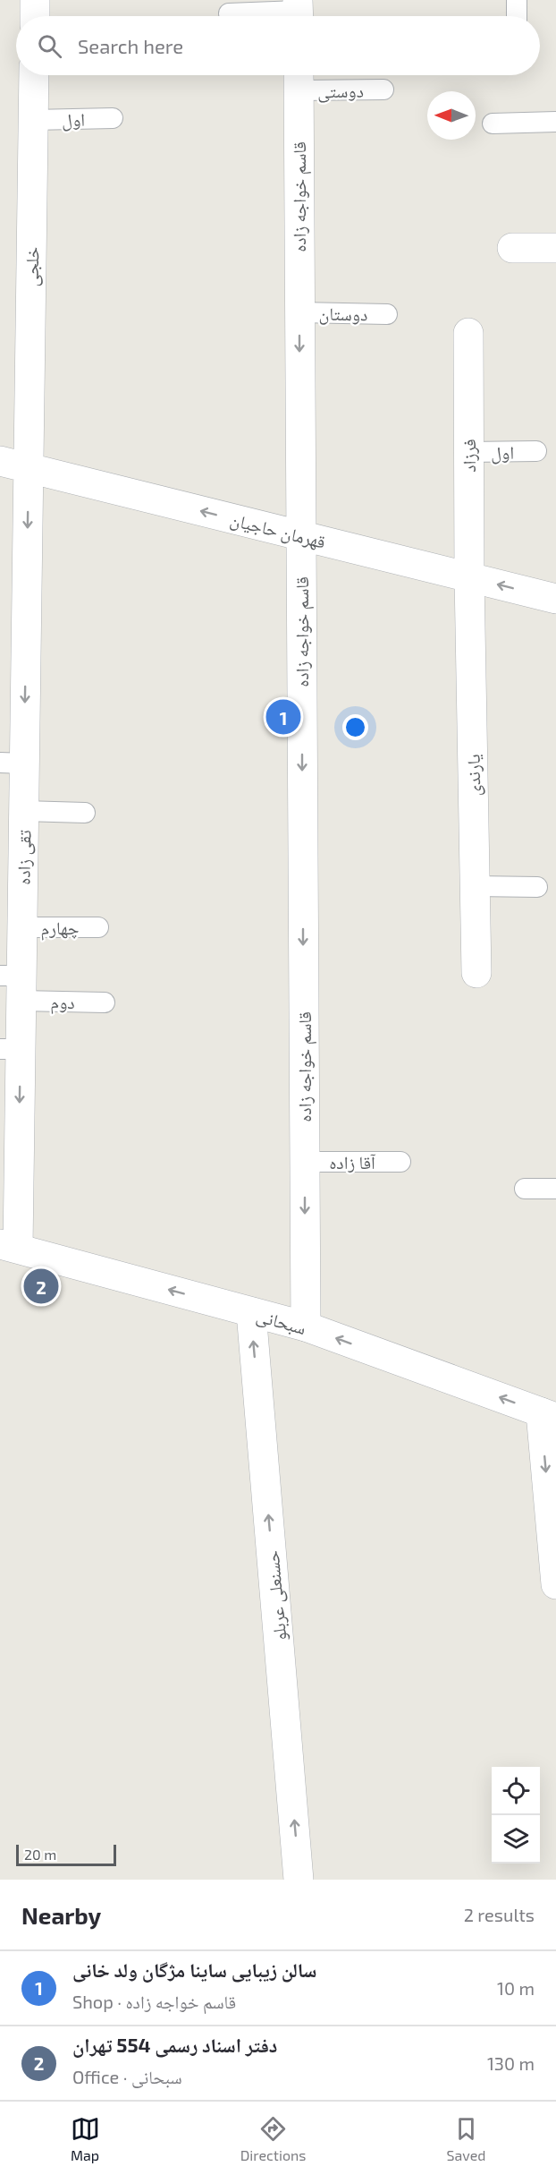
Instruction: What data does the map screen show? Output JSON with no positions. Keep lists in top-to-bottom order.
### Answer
{
  "streets": {
    "street": [
      "قاسم خواجه زاده",
      "خلجی",
      "فرزاد",
      "قهرمان حاجیان",
      "یارندی",
      "تقی زاده",
      "سبحانی",
      "حسنعلی عربلو"
    ],
    "lane": [
      "دوستی",
      "اول",
      "دوستان",
      "چهارم",
      "دوم",
      "آقا زاده"
    ]
  },
  "crossings": [
    ["دوستی", "قاسم خواجه زاده"],
    ["اول", "خلجی"],
    ["اول", "فرزاد"],
    ["قاسم خواجه زاده", "دوستان"],
    ["قاسم خواجه زاده", "قهرمان حاجیان"],
    ["قاسم خواجه زاده", "آقا زاده"],
    ["قاسم خواجه زاده", "سبحانی"],
    ["خلجی", "قهرمان حاجیان"],
    ["خلجی", "تقی زاده"],
    ["فرزاد", "قهرمان حاجیان"],
    ["فرزاد", "یارندی"],
    ["قهرمان حاجیان", "یارندی"],
    ["قهرمان حاجیان", "تقی زاده"],
    ["تقی زاده", "چهارم"],
    ["تقی زاده", "دوم"],
    ["تقی زاده", "سبحانی"],
    ["سبحانی", "حسنعلی عربلو"]
  ],
  "one_way": [
    "قاسم خواجه زاده",
    "قهرمان حاجیان",
    "تقی زاده",
    "سبحانی",
    "حسنعلی عربلو"
  ],
  "scale_bar": "20 m",
  "north": "left",
  "page": {
    "search": "Search here",
    "pins": ["1", "2"],
    "scale": "20 m",
    "heading": ["Nearby", "2 results"],
    "list": [
      {
        "mark": "1",
        "name": "سالن زیبایی ساینا مژگان ولد خانی",
        "note": "Shop · قاسم خواجه زاده",
        "value": "10 m"
      },
      {
        "mark": "2",
        "name": "دفتر اسناد رسمی 554 تهران",
        "note": "Office · سبحانی",
        "value": "130 m"
      }
    ],
    "nav": ["Map", "Directions", "Saved"]
  }
}
